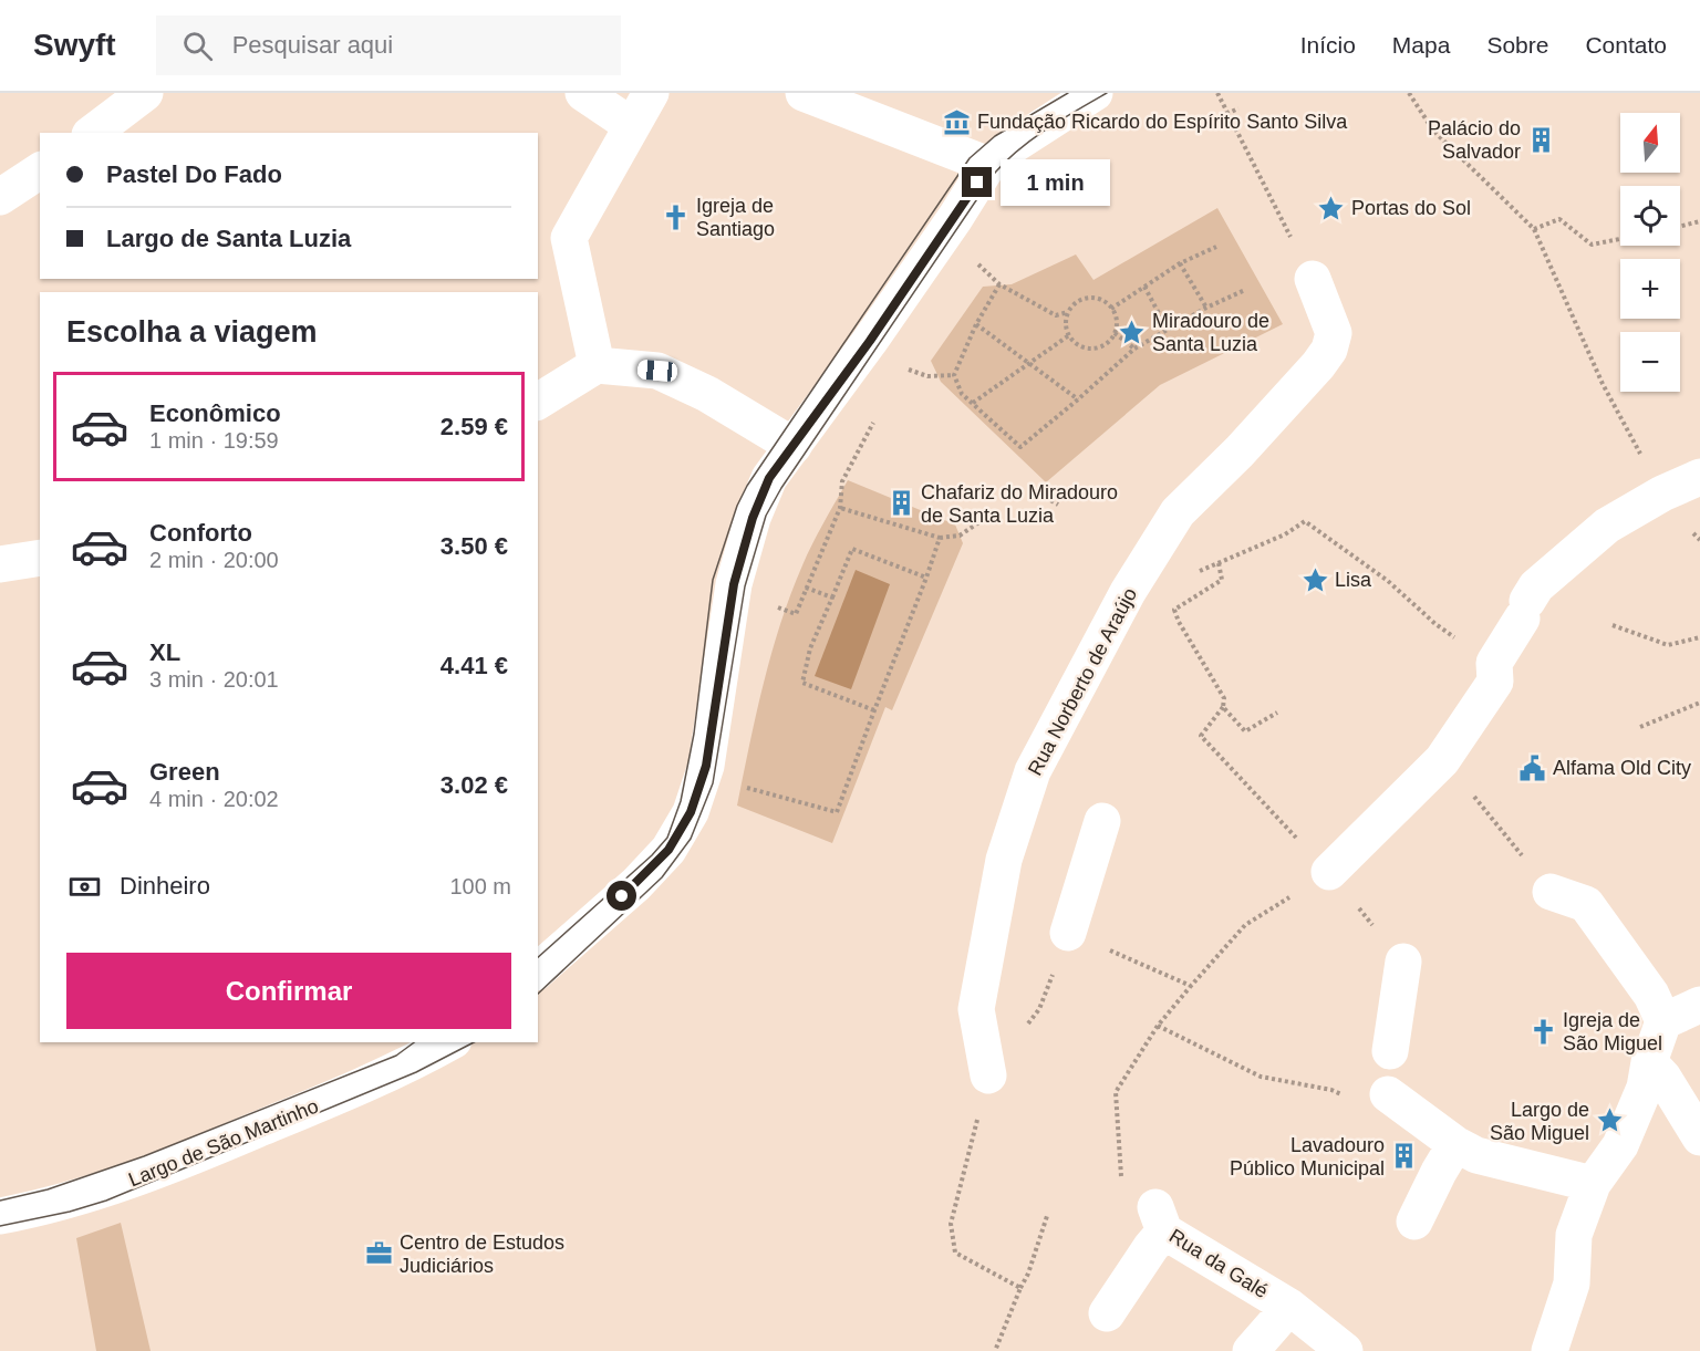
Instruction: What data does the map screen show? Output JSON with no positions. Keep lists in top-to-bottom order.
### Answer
{
  "streets": {
    "street": ["Rua Norberto de Araújo", "Largo de São Martinho", "Rua da Galé"]
  },
  "places": {
    "museum": ["Fundação Ricardo do Espírito Santo Silva"],
    "building": ["Palácio do Salvador", "Chafariz do Miradouro de Santa Luzia", "Lavadouro Público Municipal"],
    "place": [
      "Portas do Sol",
      "Miradouro de Santa Luzia",
      "Lisa",
      "Largo de São Miguel"
    ],
    "church": ["Igreja de Santiago", "Igreja de São Miguel"],
    "public building": ["Alfama Old City"],
    "office": ["Centro de Estudos Judiciários"]
  },
  "north": "top",
  "page": {
    "header": "Swyft",
    "search": "Pesquisar aqui",
    "nav": [
      "Início",
      "Mapa",
      "Sobre",
      "Contato"
    ],
    "map_buttons": ["+", "−"],
    "banner": ["Pastel Do Fado", "Largo de Santa Luzia"],
    "bubble": "1 min",
    "heading": "Escolha a viagem",
    "list": [
      {
        "name": "Econômico",
        "note": "1 min · 19:59",
        "value": "2.59 €"
      },
      {
        "name": "Conforto",
        "note": "2 min · 20:00",
        "value": "3.50 €"
      },
      {
        "name": "XL",
        "note": "3 min · 20:01",
        "value": "4.41 €"
      },
      {
        "name": "Green",
        "note": "4 min · 20:02",
        "value": "3.02 €"
      }
    ],
    "pay": ["Dinheiro", "100 m"],
    "buttons": "Confirmar"
  }
}
